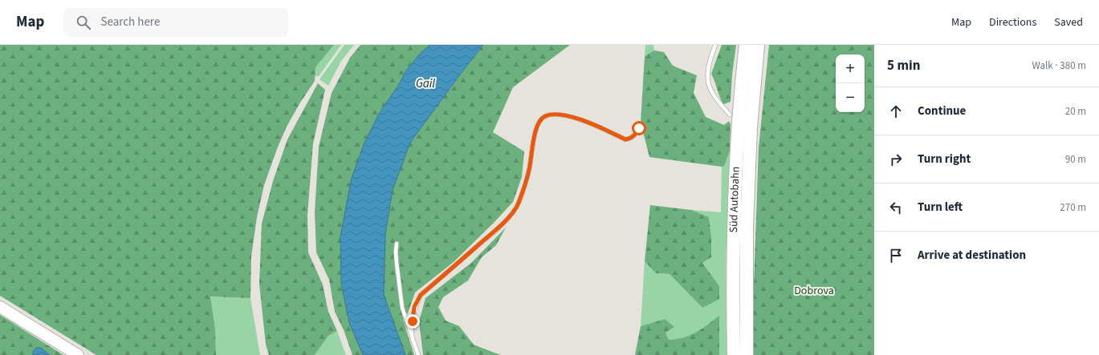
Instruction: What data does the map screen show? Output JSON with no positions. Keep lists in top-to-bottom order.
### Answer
{
  "streets": {
    "highway": ["Süd Autobahn"]
  },
  "water": ["Gail"],
  "parks": ["Dobrova"],
  "page": {
    "header": "Map",
    "search": "Search here",
    "nav": ["Map", "Directions", "Saved"],
    "heading": ["5 min", "Walk · 380 m"],
    "map_buttons": ["+", "−"],
    "list": [
      ["Continue", "20 m"],
      ["Turn right", "90 m"],
      ["Turn left", "270 m"],
      "Arrive at destination"
    ]
  }
}
